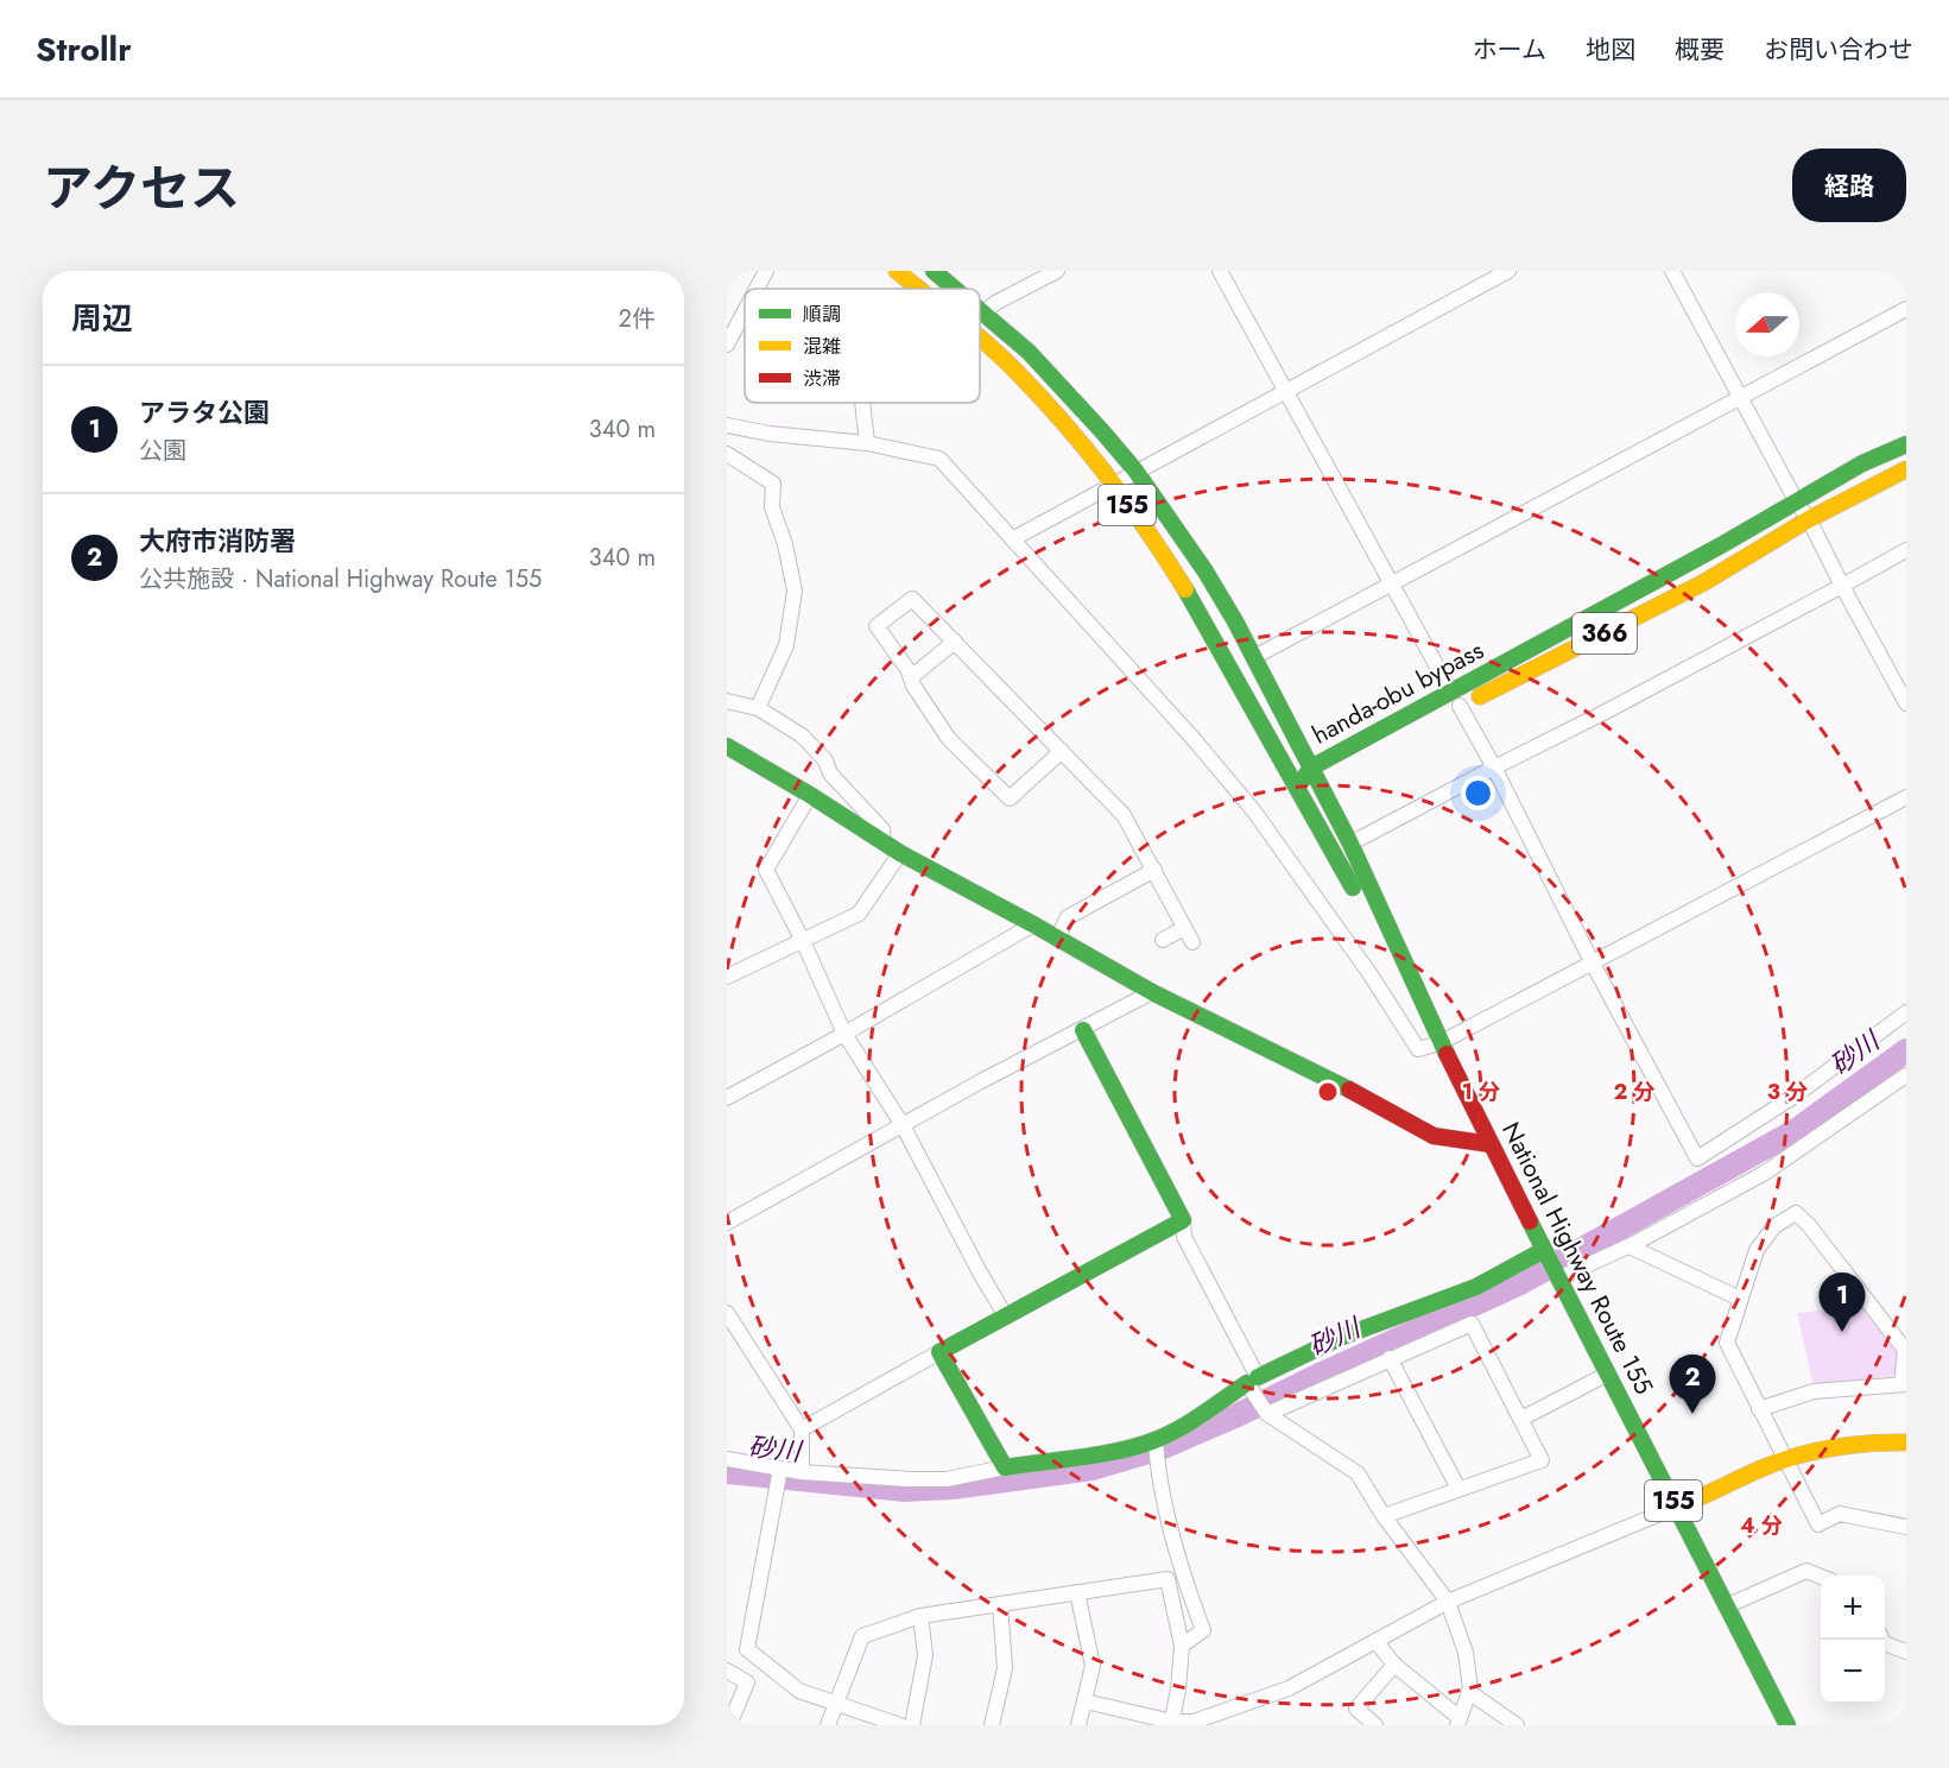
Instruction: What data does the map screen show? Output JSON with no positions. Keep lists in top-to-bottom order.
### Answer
{
  "streets": {
    "main road": [
      "155",
      "366",
      "handa-obu bypass",
      "National Highway Route 155"
    ]
  },
  "crossings": [
    ["handa-obu bypass", "National Highway Route 155"]
  ],
  "water": ["砂川"],
  "legend": ["順調", "混雑", "渋滞"],
  "north": "left",
  "page": {
    "header": "Strollr",
    "nav": [
      "ホーム",
      "地図",
      "概要",
      "お問い合わせ"
    ],
    "title": "アクセス",
    "buttons": "経路",
    "heading": ["周辺", "2件"],
    "list": [
      {
        "mark": "1",
        "name": "アラタ公園",
        "note": "公園",
        "value": "340 m"
      },
      {
        "mark": "2",
        "name": "大府市消防署",
        "note": "公共施設 · National Highway Route 155",
        "value": "340 m"
      }
    ],
    "pins": ["1", "2"],
    "map_buttons": ["+", "−"]
  },
  "rings": [
    "1 分",
    "2 分",
    "3 分",
    "4 分"
  ]
}
